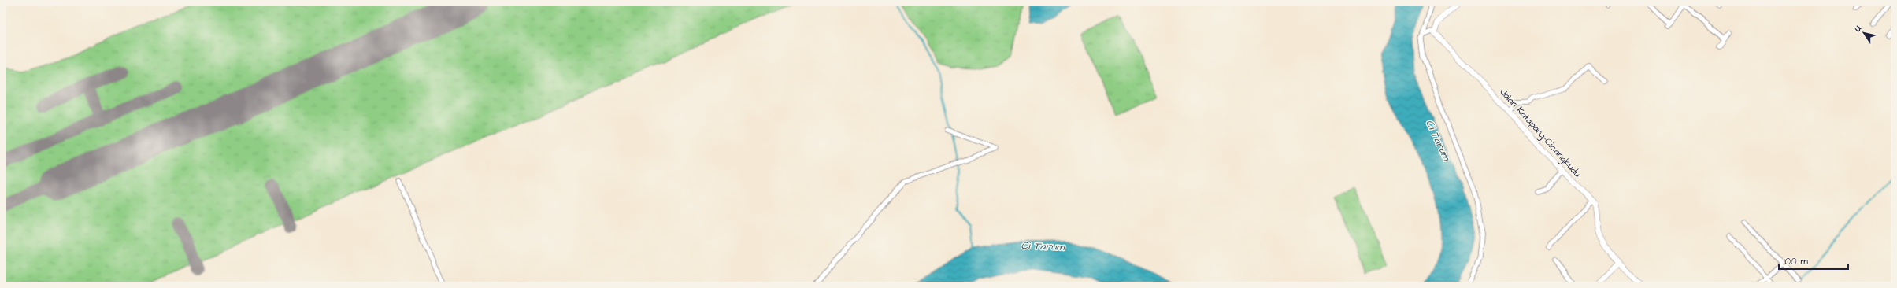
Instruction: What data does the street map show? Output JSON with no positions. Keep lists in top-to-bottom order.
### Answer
{
  "streets": {
    "street": ["Jalan Katapang-Cicangkudu"]
  },
  "water": ["Ci Tarum"],
  "scale_bar": "100 m",
  "north": "top left"
}
